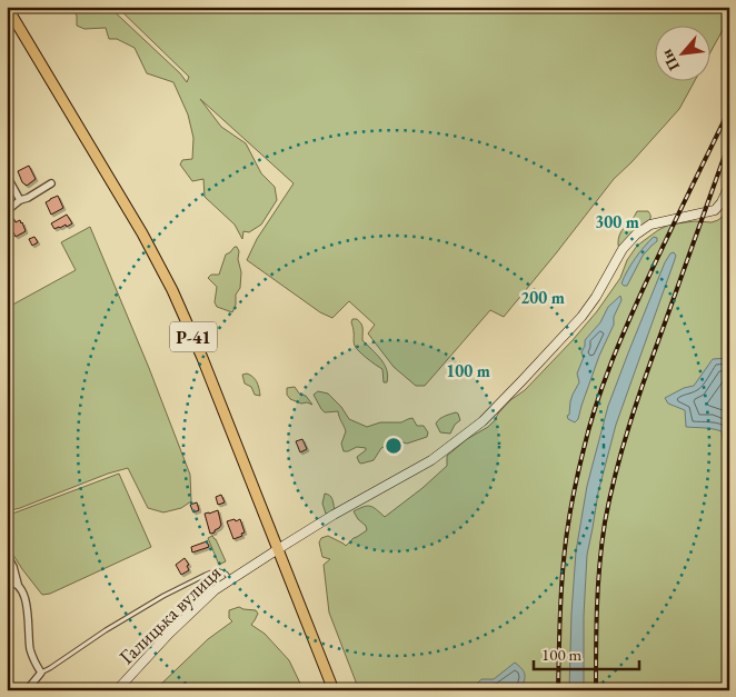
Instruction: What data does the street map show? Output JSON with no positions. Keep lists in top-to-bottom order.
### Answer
{
  "streets": {
    "main road": ["Р-41"],
    "street": ["Галицька вулиця"]
  },
  "crossings": [
    ["Р-41", "Галицька вулиця"]
  ],
  "scale_bar": "100 m",
  "north": "bottom left",
  "rings": ["300 m", "200 m", "100 m"]
}
